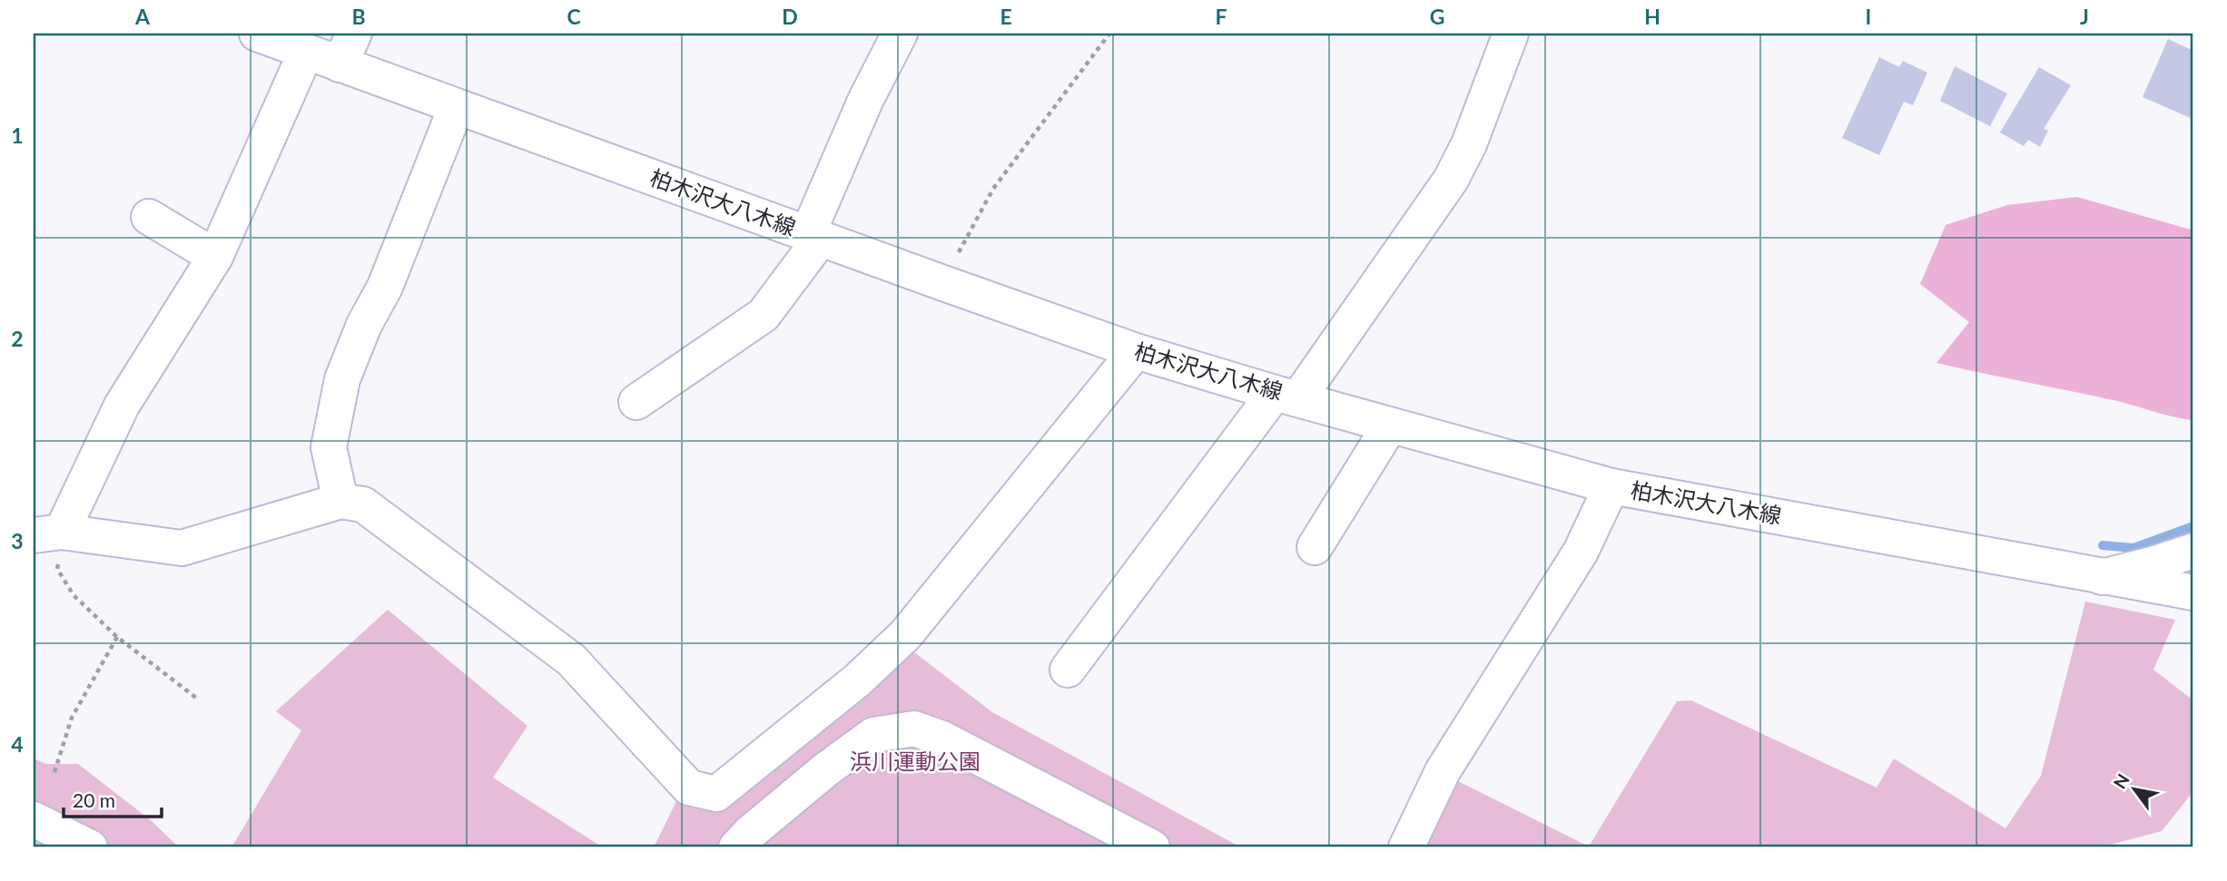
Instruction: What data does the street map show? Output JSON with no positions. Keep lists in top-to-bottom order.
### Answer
{
  "streets": {
    "street": ["柏木沢大八木線"]
  },
  "parks": ["浜川運動公園"],
  "scale_bar": "20 m",
  "north": "top left",
  "grid": {
    "columns": [
      "A",
      "B",
      "C",
      "D",
      "E",
      "F",
      "G",
      "H",
      "I",
      "J"
    ],
    "rows": [
      "1",
      "2",
      "3",
      "4"
    ]
  }
}
